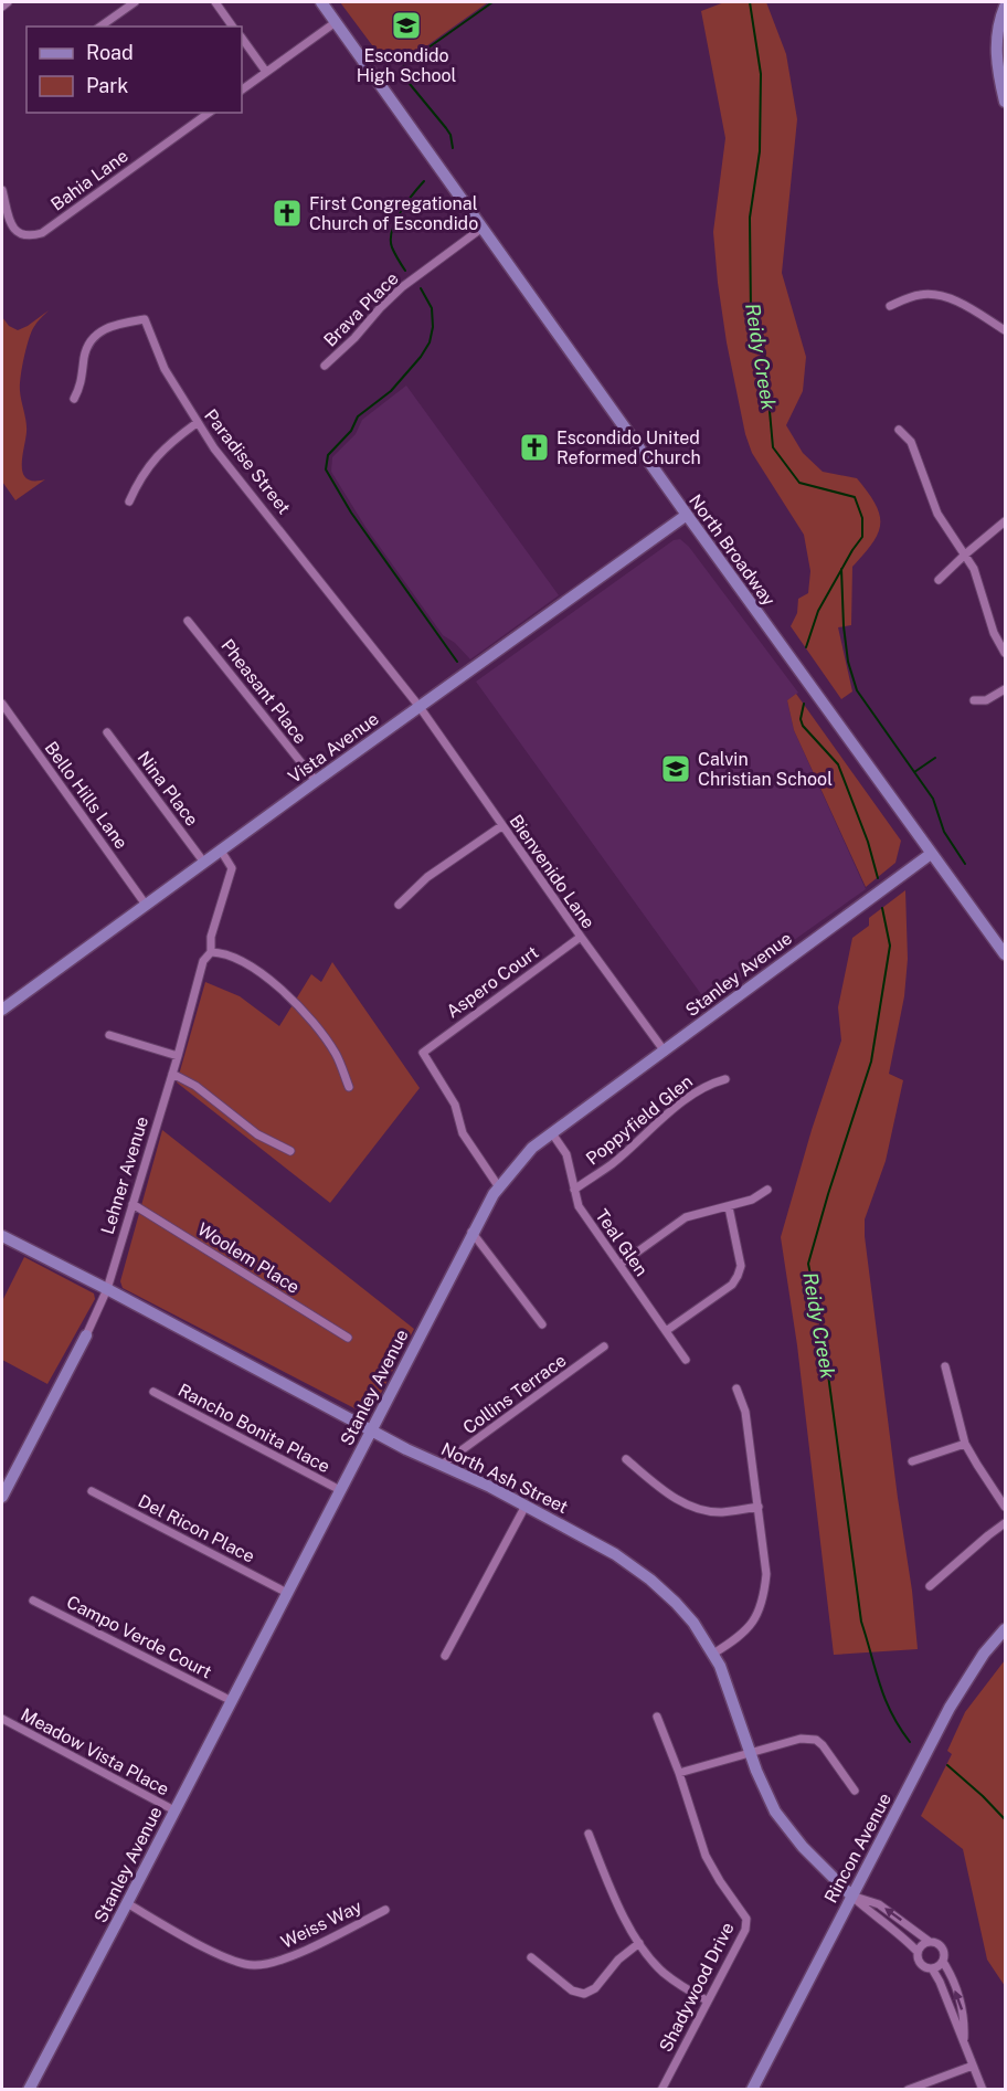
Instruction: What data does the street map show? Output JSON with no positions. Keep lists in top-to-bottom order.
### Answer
{
  "streets": {
    "street": [
      "Bahia Lane",
      "Brava Place",
      "Paradise Street",
      "North Broadway",
      "Pheasant Place",
      "Vista Avenue",
      "Nina Place",
      "Bello Hills Lane",
      "Bienvenido Lane",
      "Stanley Avenue",
      "Aspero Court",
      "Poppyfield Glen",
      "Lehner Avenue",
      "Teal Glen",
      "Woolem Place",
      "Collins Terrace",
      "Rancho Bonita Place",
      "North Ash Street",
      "Del Ricon Place",
      "Campo Verde Court",
      "Meadow Vista Place",
      "Rincon Avenue",
      "Weiss Way",
      "Shadywood Drive"
    ]
  },
  "crossings": [
    ["Brava Place", "North Broadway"],
    ["Paradise Street", "Vista Avenue"],
    ["Paradise Street", "Bienvenido Lane"],
    ["North Broadway", "Vista Avenue"],
    ["North Broadway", "Stanley Avenue"],
    ["Pheasant Place", "Vista Avenue"],
    ["Vista Avenue", "Nina Place"],
    ["Vista Avenue", "Bello Hills Lane"],
    ["Vista Avenue", "Bienvenido Lane"],
    ["Vista Avenue", "Lehner Avenue"],
    ["Bienvenido Lane", "Stanley Avenue"],
    ["Bienvenido Lane", "Aspero Court"],
    ["Stanley Avenue", "Aspero Court"],
    ["Stanley Avenue", "Teal Glen"],
    ["Stanley Avenue", "Rancho Bonita Place"],
    ["Stanley Avenue", "North Ash Street"],
    ["Stanley Avenue", "Del Ricon Place"],
    ["Stanley Avenue", "Campo Verde Court"],
    ["Stanley Avenue", "Meadow Vista Place"],
    ["Stanley Avenue", "Weiss Way"],
    ["Poppyfield Glen", "Teal Glen"],
    ["Lehner Avenue", "Woolem Place"],
    ["Lehner Avenue", "North Ash Street"],
    ["Collins Terrace", "North Ash Street"],
    ["North Ash Street", "Rincon Avenue"]
  ],
  "water": ["Reidy Creek"],
  "places": {
    "school or university": ["Escondido High School", "Calvin Christian School"],
    "church": ["First Congregational Church of Escondido", "Escondido United Reformed Church"]
  },
  "legend": ["Road", "Park"]
}
